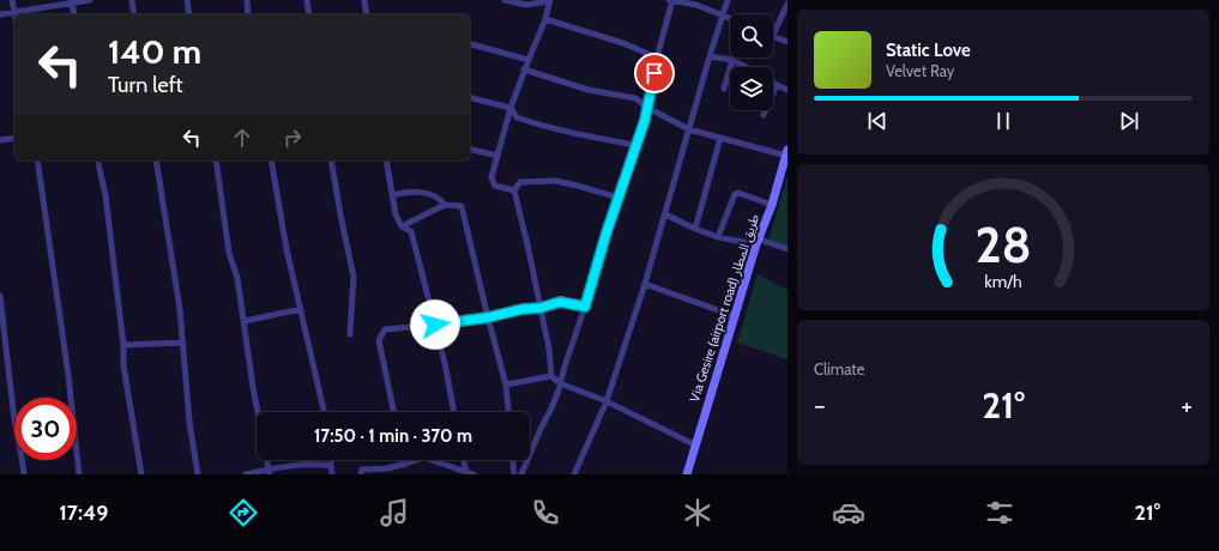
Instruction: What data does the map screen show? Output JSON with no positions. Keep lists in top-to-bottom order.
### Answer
{
  "streets": {
    "main road": ["Via Gesire (airport road) طريق المطار"]
  },
  "page": {
    "turn": ["140 m", "Turn left"],
    "song": ["Static Love", "Velvet Ray"],
    "tile": "Climate",
    "heat": ["−", "21°", "+"],
    "limit": "30",
    "trip": "17:50 · 1 min · 370 m",
    "tabs": ["17:49", "21°"],
    "gauge": ["28", "km/h"]
  }
}
